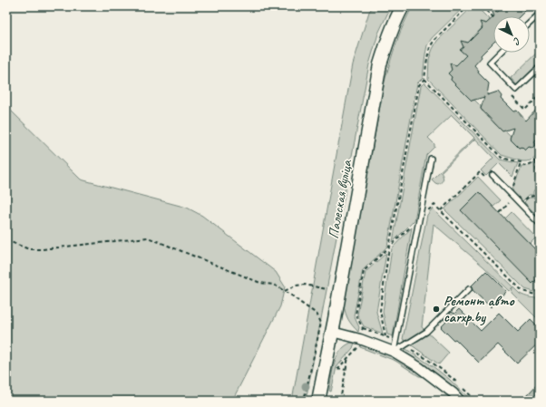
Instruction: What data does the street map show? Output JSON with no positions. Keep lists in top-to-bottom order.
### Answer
{
  "streets": {
    "main road": ["Палеская вуліца"]
  },
  "places": ["Ремонт авто carxp.by"],
  "north": "bottom right"
}
